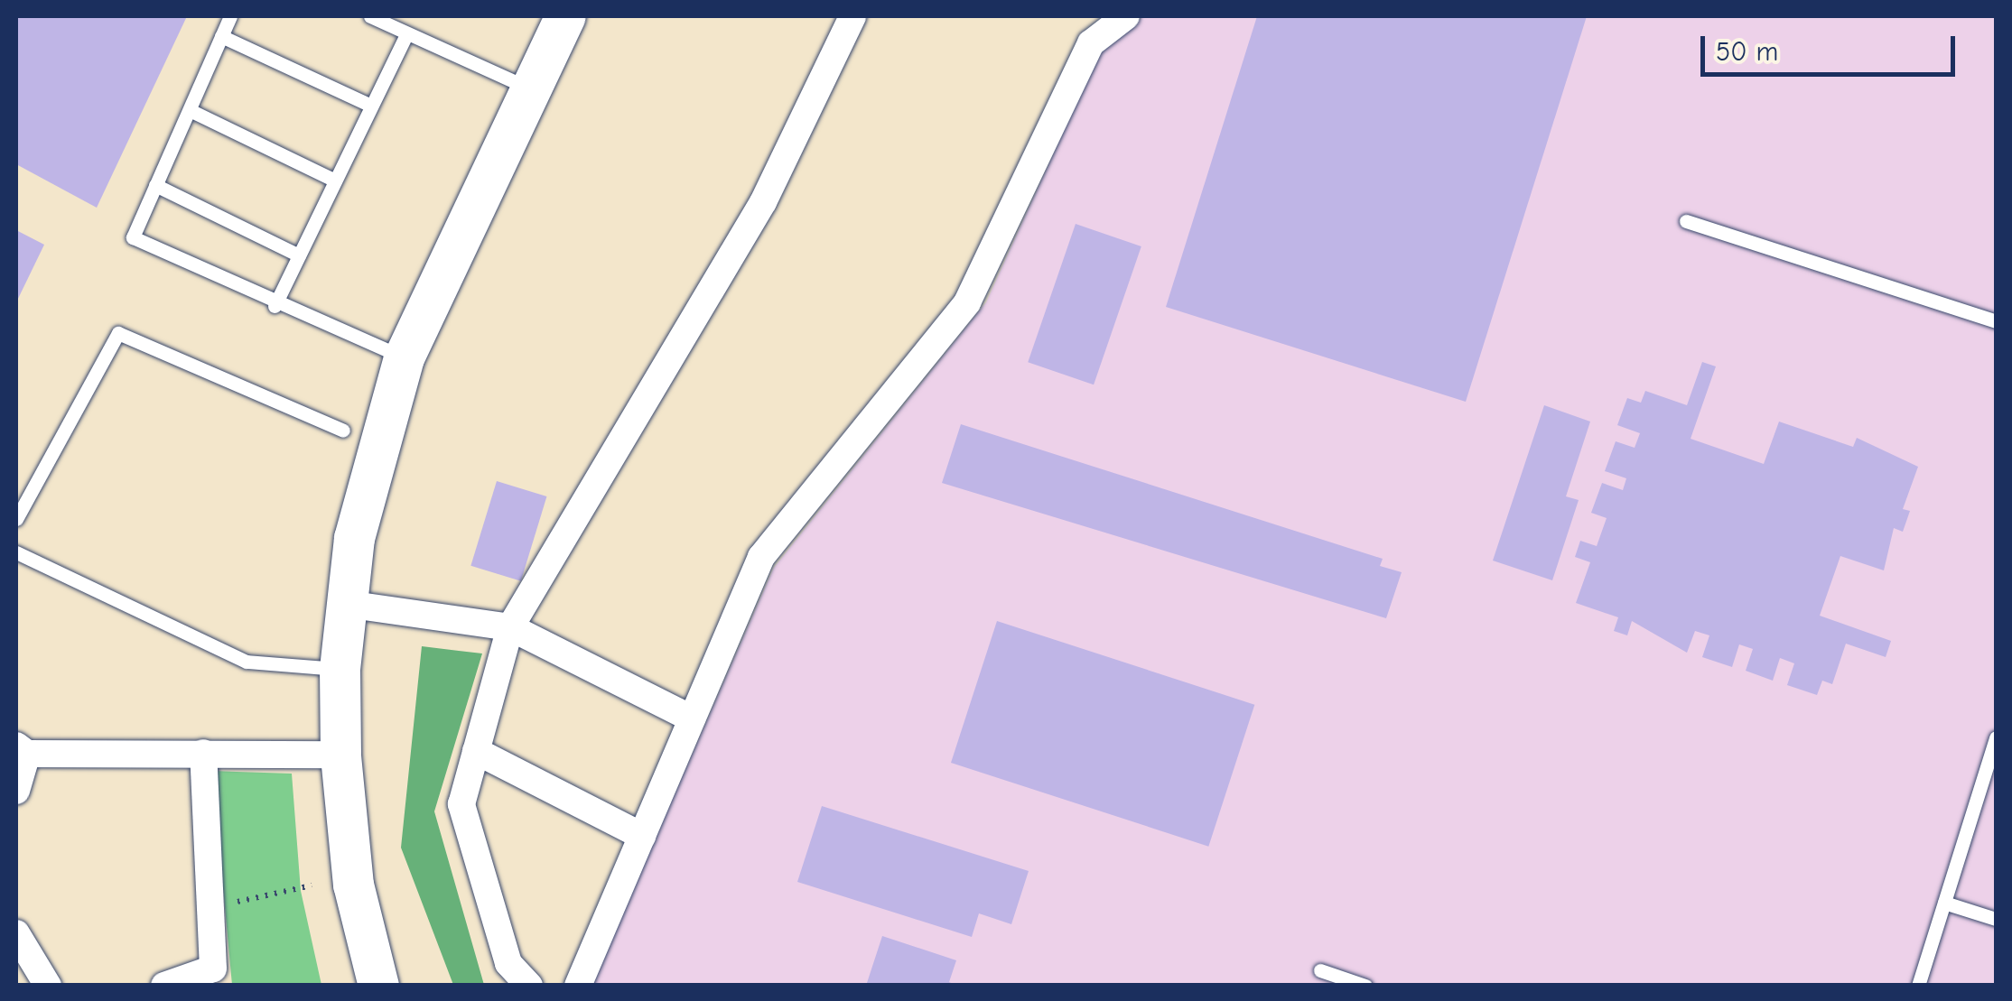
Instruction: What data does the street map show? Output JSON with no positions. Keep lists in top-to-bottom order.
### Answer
{
  "scale_bar": "50 m"
}
